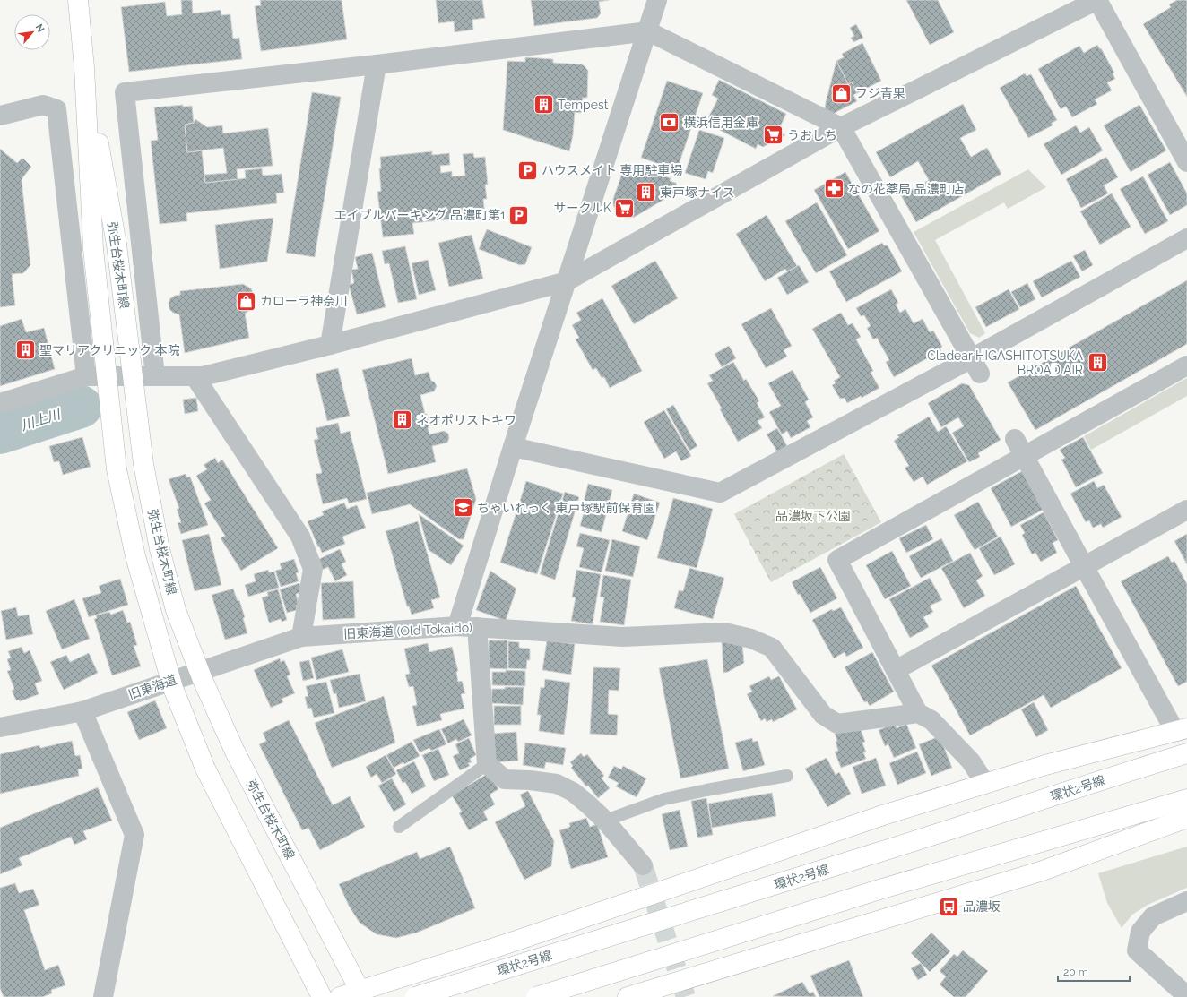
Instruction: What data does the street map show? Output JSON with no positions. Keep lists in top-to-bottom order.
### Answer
{
  "streets": {
    "main road": ["弥生台桜木町線", "環状2号線"],
    "street": ["旧東海道 (Old Tokaido)", "旧東海道"]
  },
  "crossings": [
    ["旧東海道 (Old Tokaido)", "旧東海道"]
  ],
  "water": ["川上川"],
  "parks": ["品濃坂下公園"],
  "places": {
    "shop": ["フジ青果", "カローラ神奈川"],
    "building": [
      "Tempest",
      "東戸塚ナイス",
      "聖マリアクリニック 本院",
      "Cladear HIGASHITOTSUKA BROAD AIR",
      "ネオポリストキワ"
    ],
    "bank": ["横浜信用金庫"],
    "supermarket": ["うおしち", "サークルK"],
    "parking": ["ハウスメイト 専用駐車場", "エイブルパーキング 品濃町第1"],
    "pharmacy": ["なの花薬局 品濃町店"],
    "school or university": ["ちゃいれっく 東戸塚駅前保育園"],
    "bus stop": ["品濃坂"]
  },
  "scale_bar": "20 m",
  "north": "top right"
}
